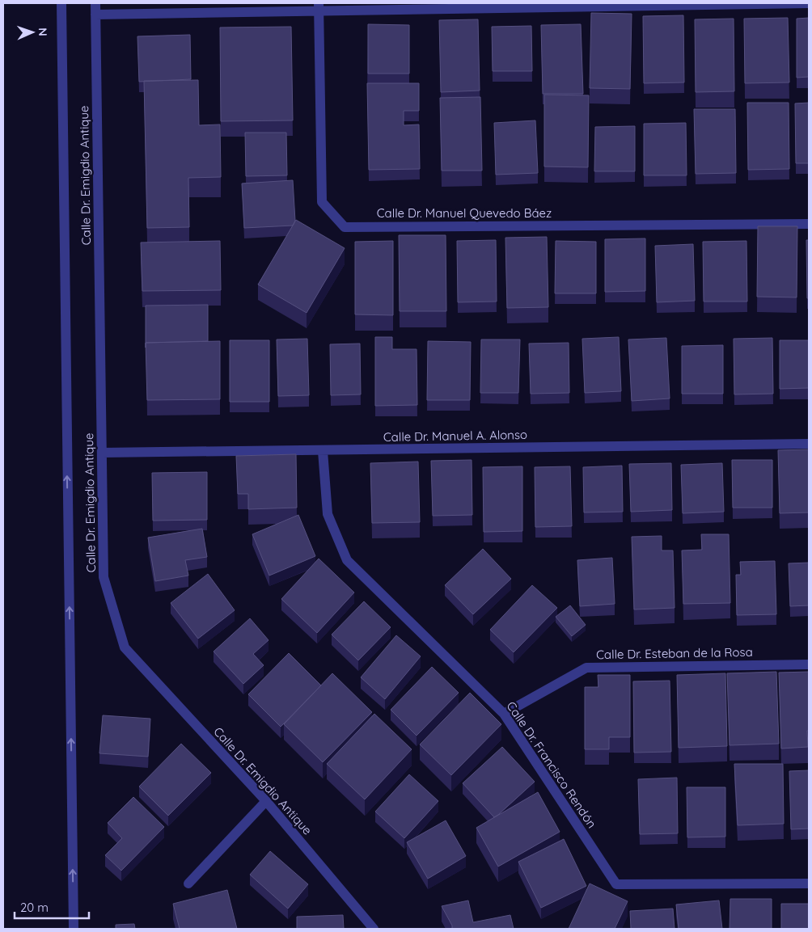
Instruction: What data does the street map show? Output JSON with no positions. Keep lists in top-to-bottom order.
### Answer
{
  "streets": {
    "street": [
      "Calle Dr. Emigdio Antique",
      "Calle Dr. Manuel Quevedo Báez",
      "Calle Dr. Manuel A. Alonso",
      "Calle Dr. Esteban de la Rosa",
      "Calle Dr. Francisco Rendón"
    ]
  },
  "crossings": [
    ["Calle Dr. Emigdio Antique", "Calle Dr. Manuel A. Alonso"],
    ["Calle Dr. Manuel A. Alonso", "Calle Dr. Francisco Rendón"],
    ["Calle Dr. Esteban de la Rosa", "Calle Dr. Francisco Rendón"]
  ],
  "scale_bar": "20 m",
  "north": "right"
}
